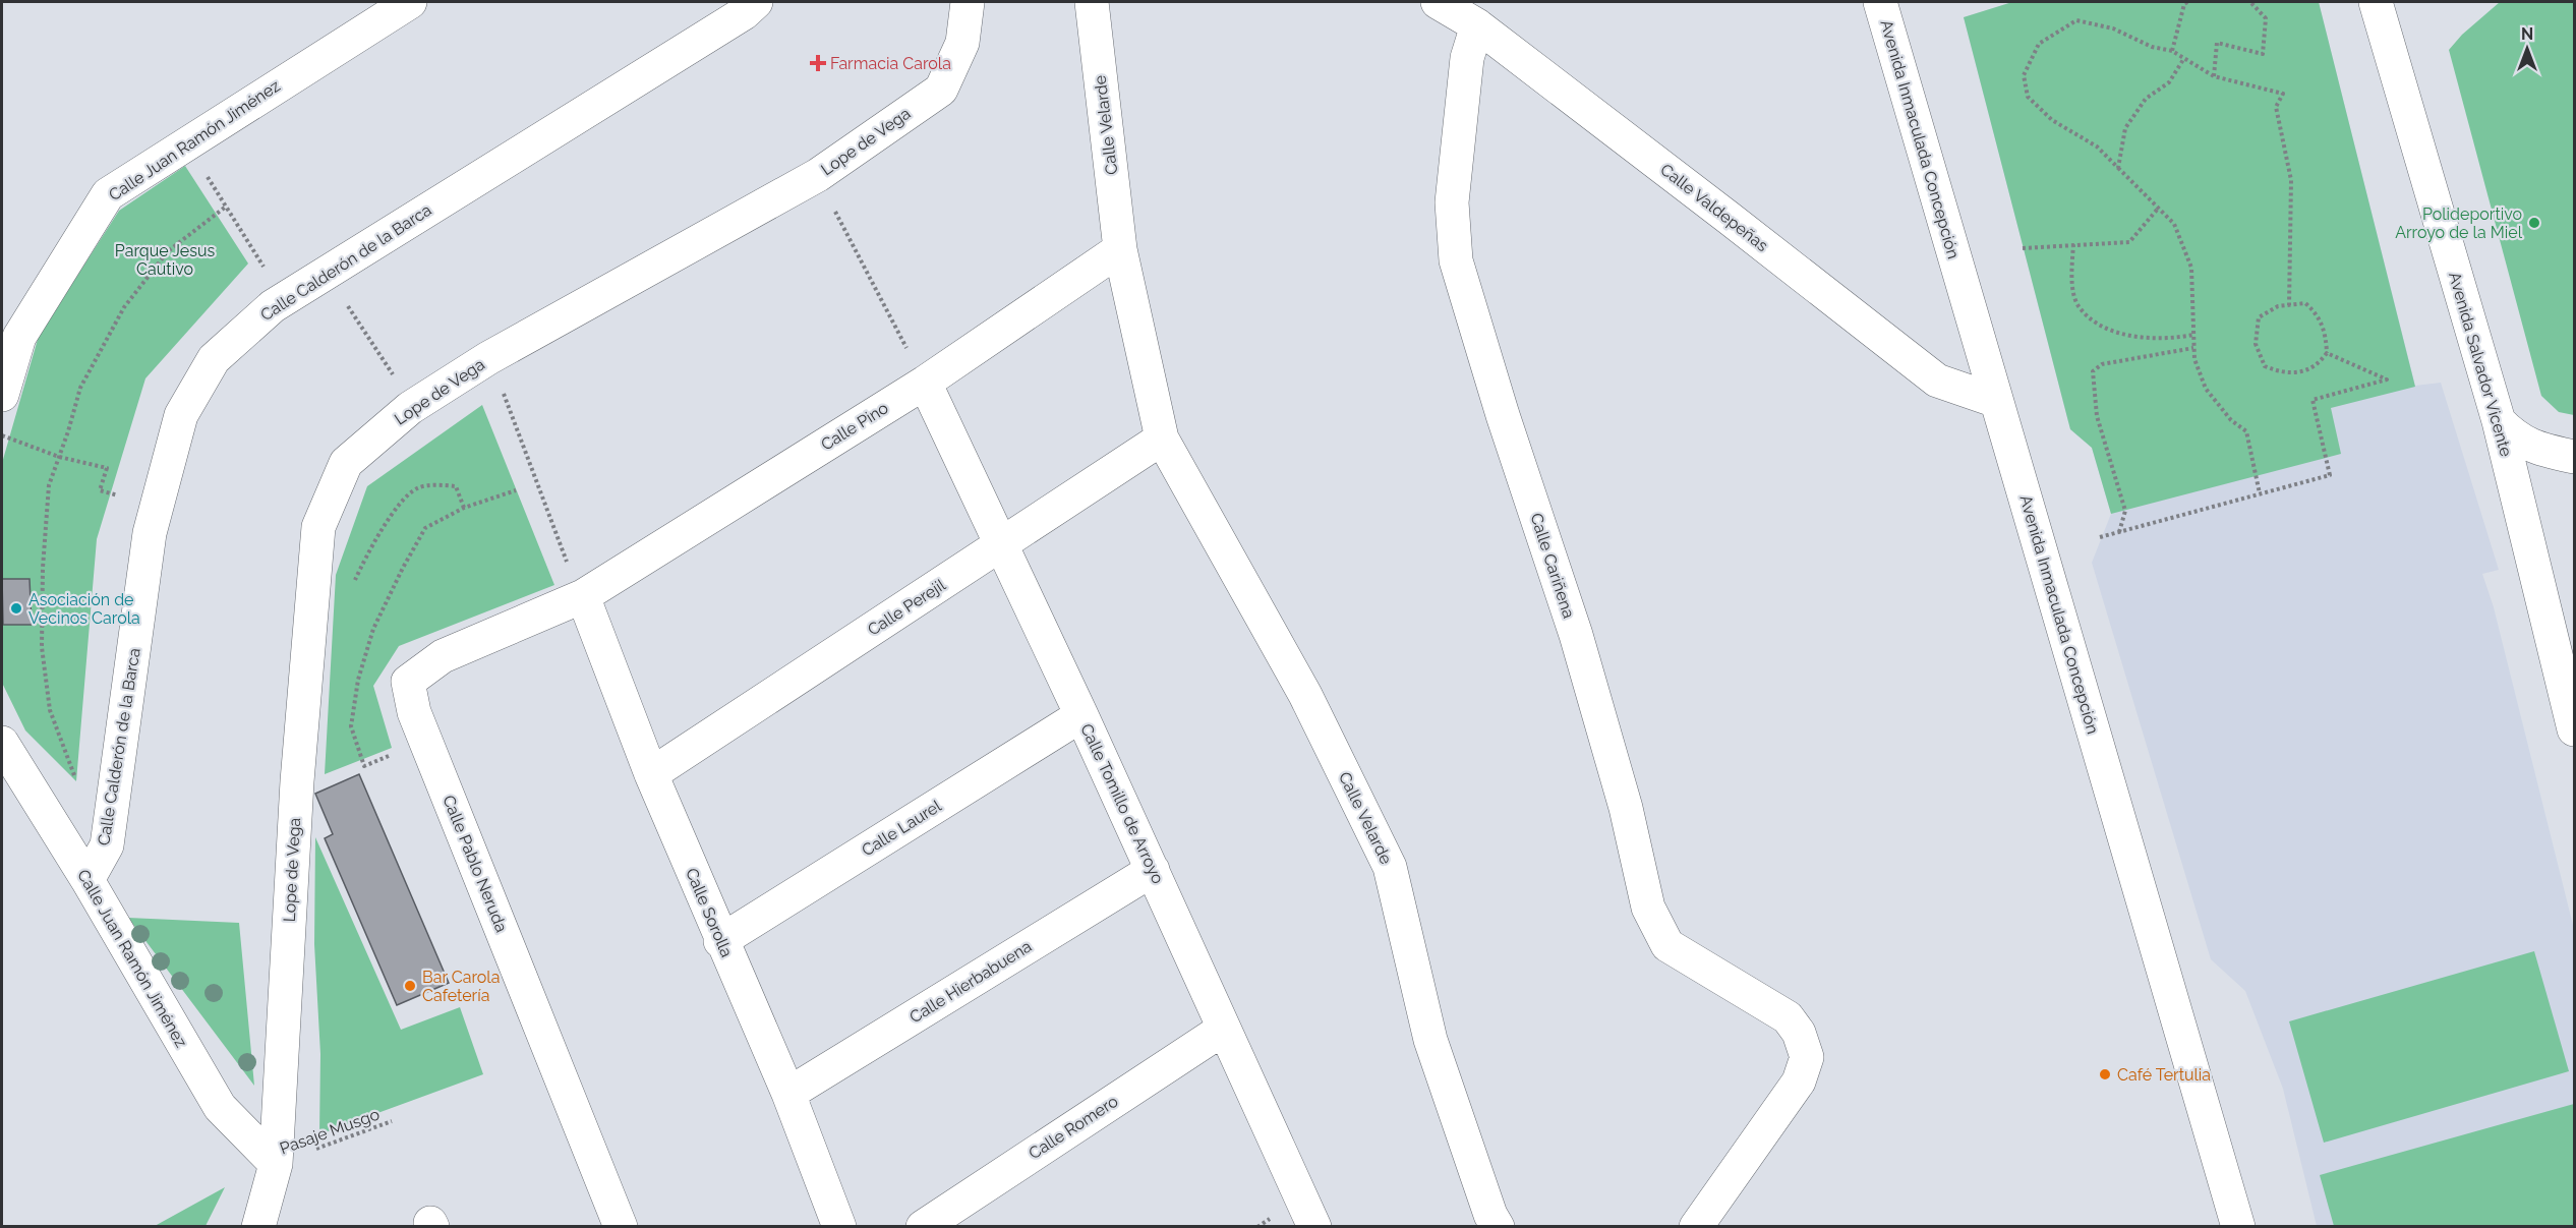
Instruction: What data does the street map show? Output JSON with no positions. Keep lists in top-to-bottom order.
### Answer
{
  "streets": {
    "street": [
      "Calle Velarde",
      "Avenida Inmaculada Concepción",
      "Calle Juan Ramón Jiménez",
      "Lope de Vega",
      "Calle Valdepeñas",
      "Calle Calderón de la Barca",
      "Avenida Salvador Vicente",
      "Calle Pino",
      "Calle Cariñena",
      "Calle Perejil",
      "Calle Tomillo de Arroyo",
      "Calle Laurel",
      "Calle Pablo Neruda",
      "Calle Sorolla",
      "Calle Hierbabuena",
      "Calle Romero"
    ],
    "path": ["Pasaje Musgo"]
  },
  "crossings": [
    ["Calle Velarde", "Calle Pino"],
    ["Calle Velarde", "Calle Perejil"],
    ["Avenida Inmaculada Concepción", "Calle Valdepeñas"],
    ["Calle Juan Ramón Jiménez", "Lope de Vega"],
    ["Calle Juan Ramón Jiménez", "Calle Calderón de la Barca"],
    ["Calle Juan Ramón Jiménez", "Pasaje Musgo"],
    ["Lope de Vega", "Pasaje Musgo"],
    ["Calle Valdepeñas", "Calle Cariñena"],
    ["Calle Pino", "Calle Tomillo de Arroyo"],
    ["Calle Pino", "Calle Pablo Neruda"],
    ["Calle Pino", "Calle Sorolla"],
    ["Calle Perejil", "Calle Tomillo de Arroyo"],
    ["Calle Perejil", "Calle Sorolla"],
    ["Calle Tomillo de Arroyo", "Calle Laurel"],
    ["Calle Tomillo de Arroyo", "Calle Hierbabuena"],
    ["Calle Tomillo de Arroyo", "Calle Romero"],
    ["Calle Laurel", "Calle Sorolla"],
    ["Calle Pablo Neruda", "Calle Sorolla"],
    ["Calle Sorolla", "Calle Hierbabuena"]
  ],
  "parks": ["Parque Jesus Cautivo"],
  "places": {
    "health": ["Farmacia Carola"],
    "other": [
      "Polideportivo Arroyo de la Miel",
      "Asociación de Vecinos Carola",
      "Bar Carola Cafetería",
      "Café Tertulia"
    ]
  },
  "north": "top"
}
